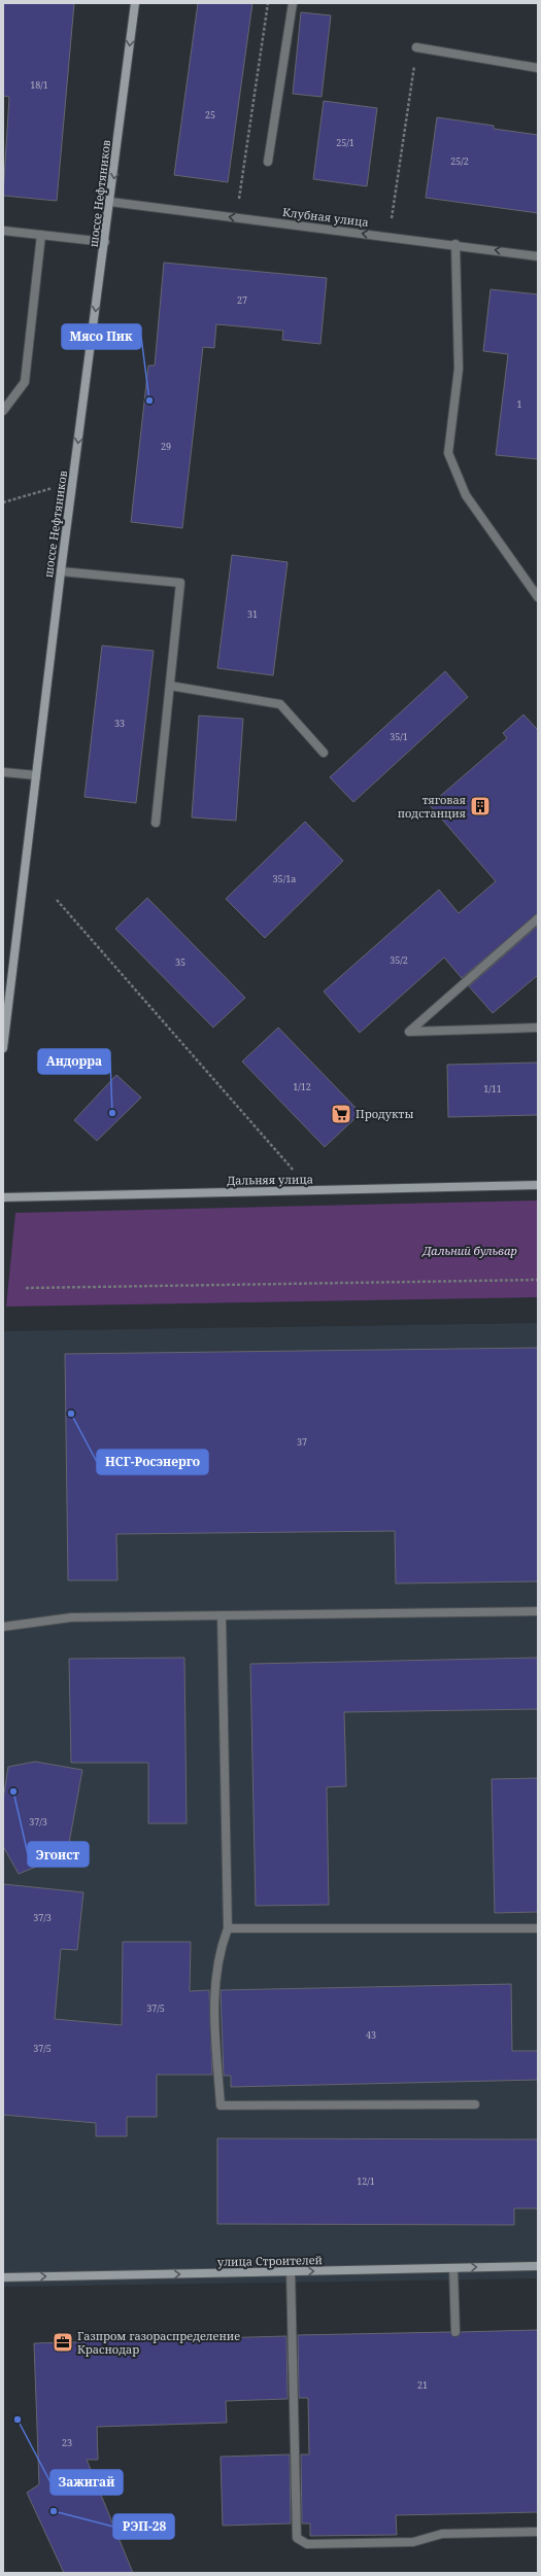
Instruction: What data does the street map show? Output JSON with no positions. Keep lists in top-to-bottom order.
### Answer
{
  "streets": {
    "street": [
      "шоссе Нефтяников",
      "Клубная улица",
      "Дальняя улица",
      "улица Строителей"
    ]
  },
  "crossings": [
    ["шоссе Нефтяников", "Клубная улица"]
  ],
  "one_way": ["Клубная улица", "улица Строителей"],
  "parks": ["Дальний бульвар"],
  "places": {
    "other": [
      "Мясо Пик",
      "Андорра",
      "НСГ-Росэнерго",
      "Эгоист",
      "Зажигай",
      "РЭП-28"
    ],
    "building": ["тяговая подстанция"],
    "supermarket": ["Продукты"],
    "office": ["Газпром газораспределение Краснодар"]
  },
  "house_numbers": [
    "18/1",
    "25",
    "25/1",
    "25/2",
    "27",
    "1",
    "29",
    "31",
    "33",
    "35/1",
    "35/1а",
    "35/2",
    "35",
    "1/12",
    "1/11",
    "37",
    "37/3",
    "37/3",
    "37/5",
    "43",
    "37/5",
    "12/1",
    "21",
    "23"
  ]
}
